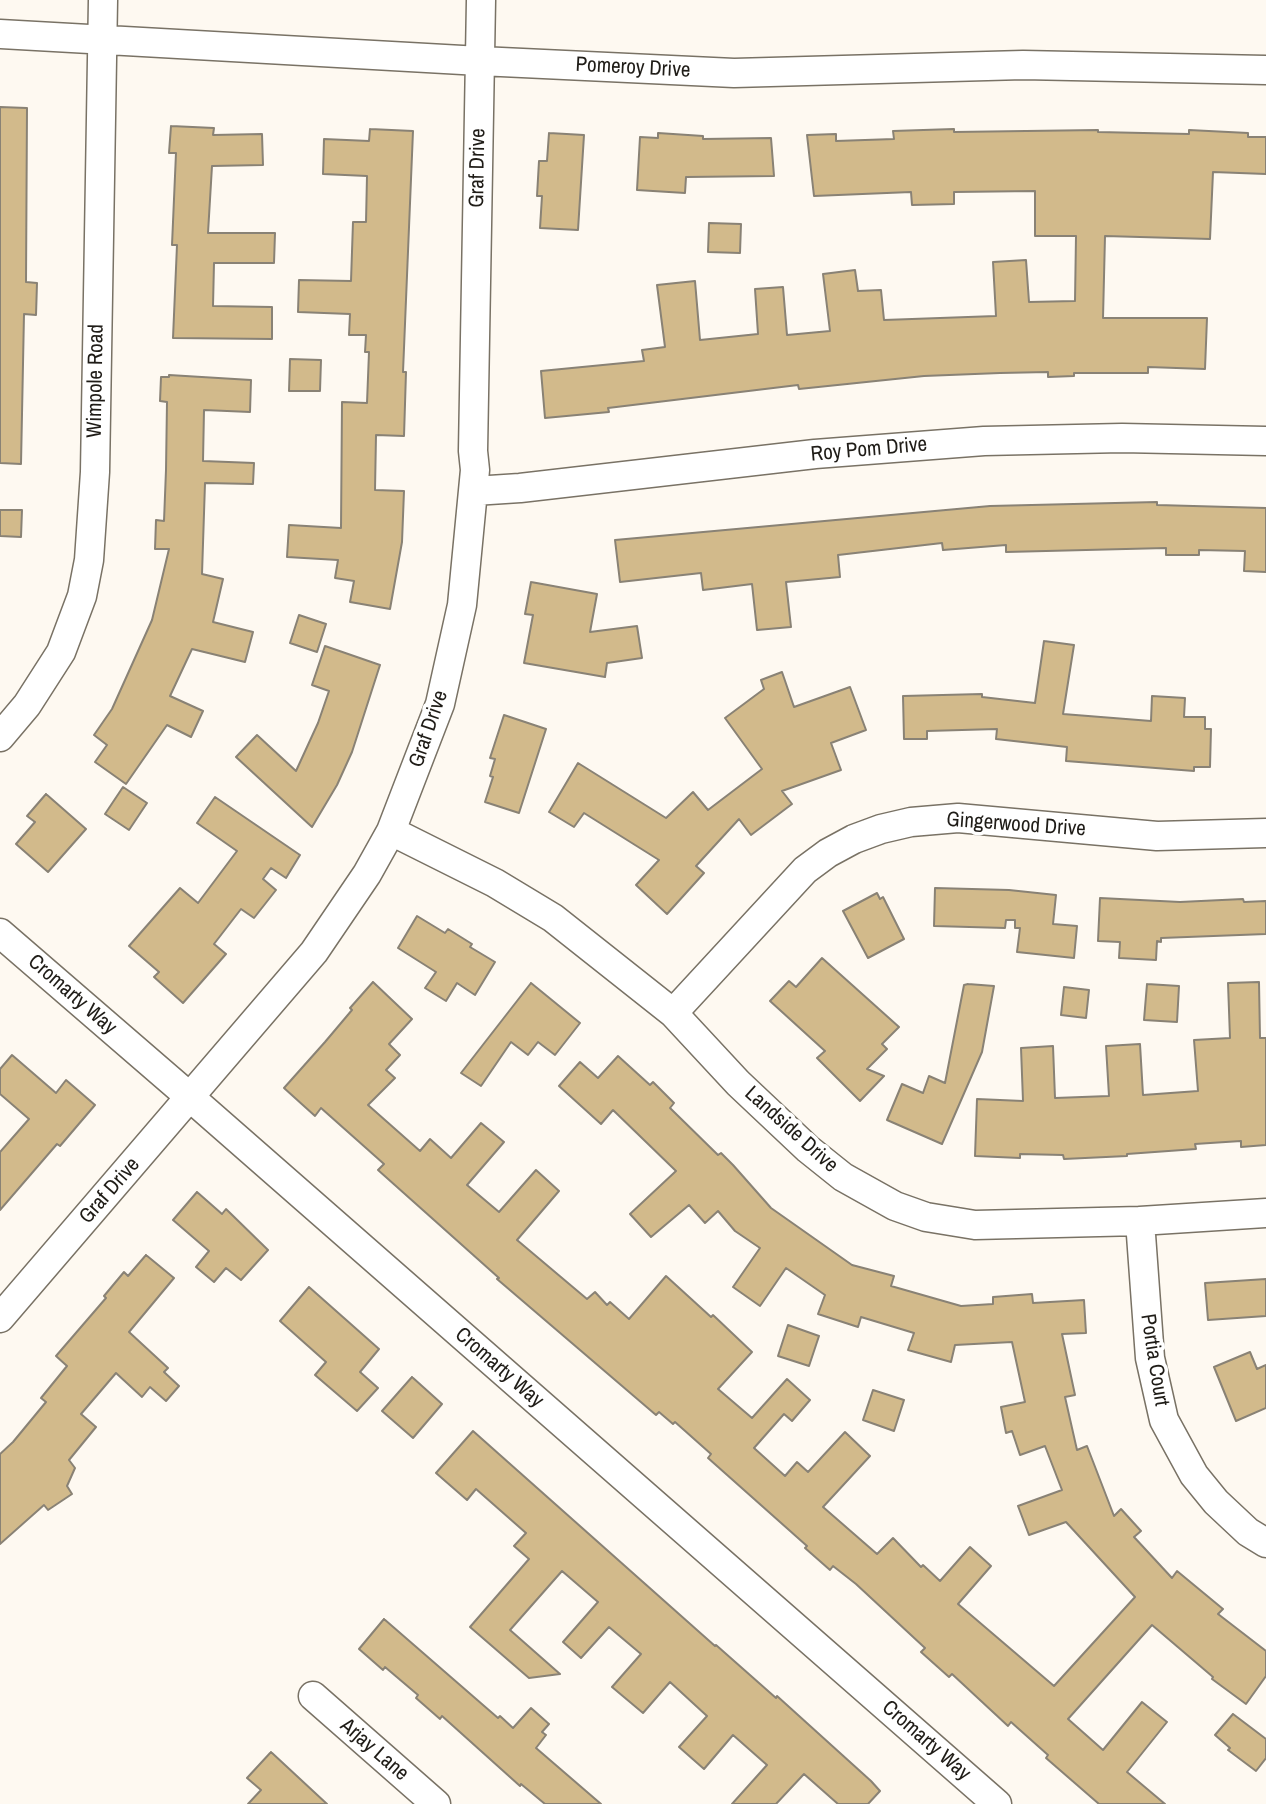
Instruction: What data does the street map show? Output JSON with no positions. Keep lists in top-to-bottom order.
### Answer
{
  "streets": {
    "street": [
      "Pomeroy Drive",
      "Graf Drive",
      "Wimpole Road",
      "Roy Pom Drive",
      "Gingerwood Drive",
      "Cromarty Way",
      "Landside Drive",
      "Portia Court",
      "Arjay Lane"
    ]
  },
  "crossings": [
    ["Pomeroy Drive", "Graf Drive"],
    ["Pomeroy Drive", "Wimpole Road"],
    ["Graf Drive", "Roy Pom Drive"],
    ["Graf Drive", "Cromarty Way"],
    ["Graf Drive", "Landside Drive"],
    ["Gingerwood Drive", "Landside Drive"],
    ["Landside Drive", "Portia Court"]
  ]
}
